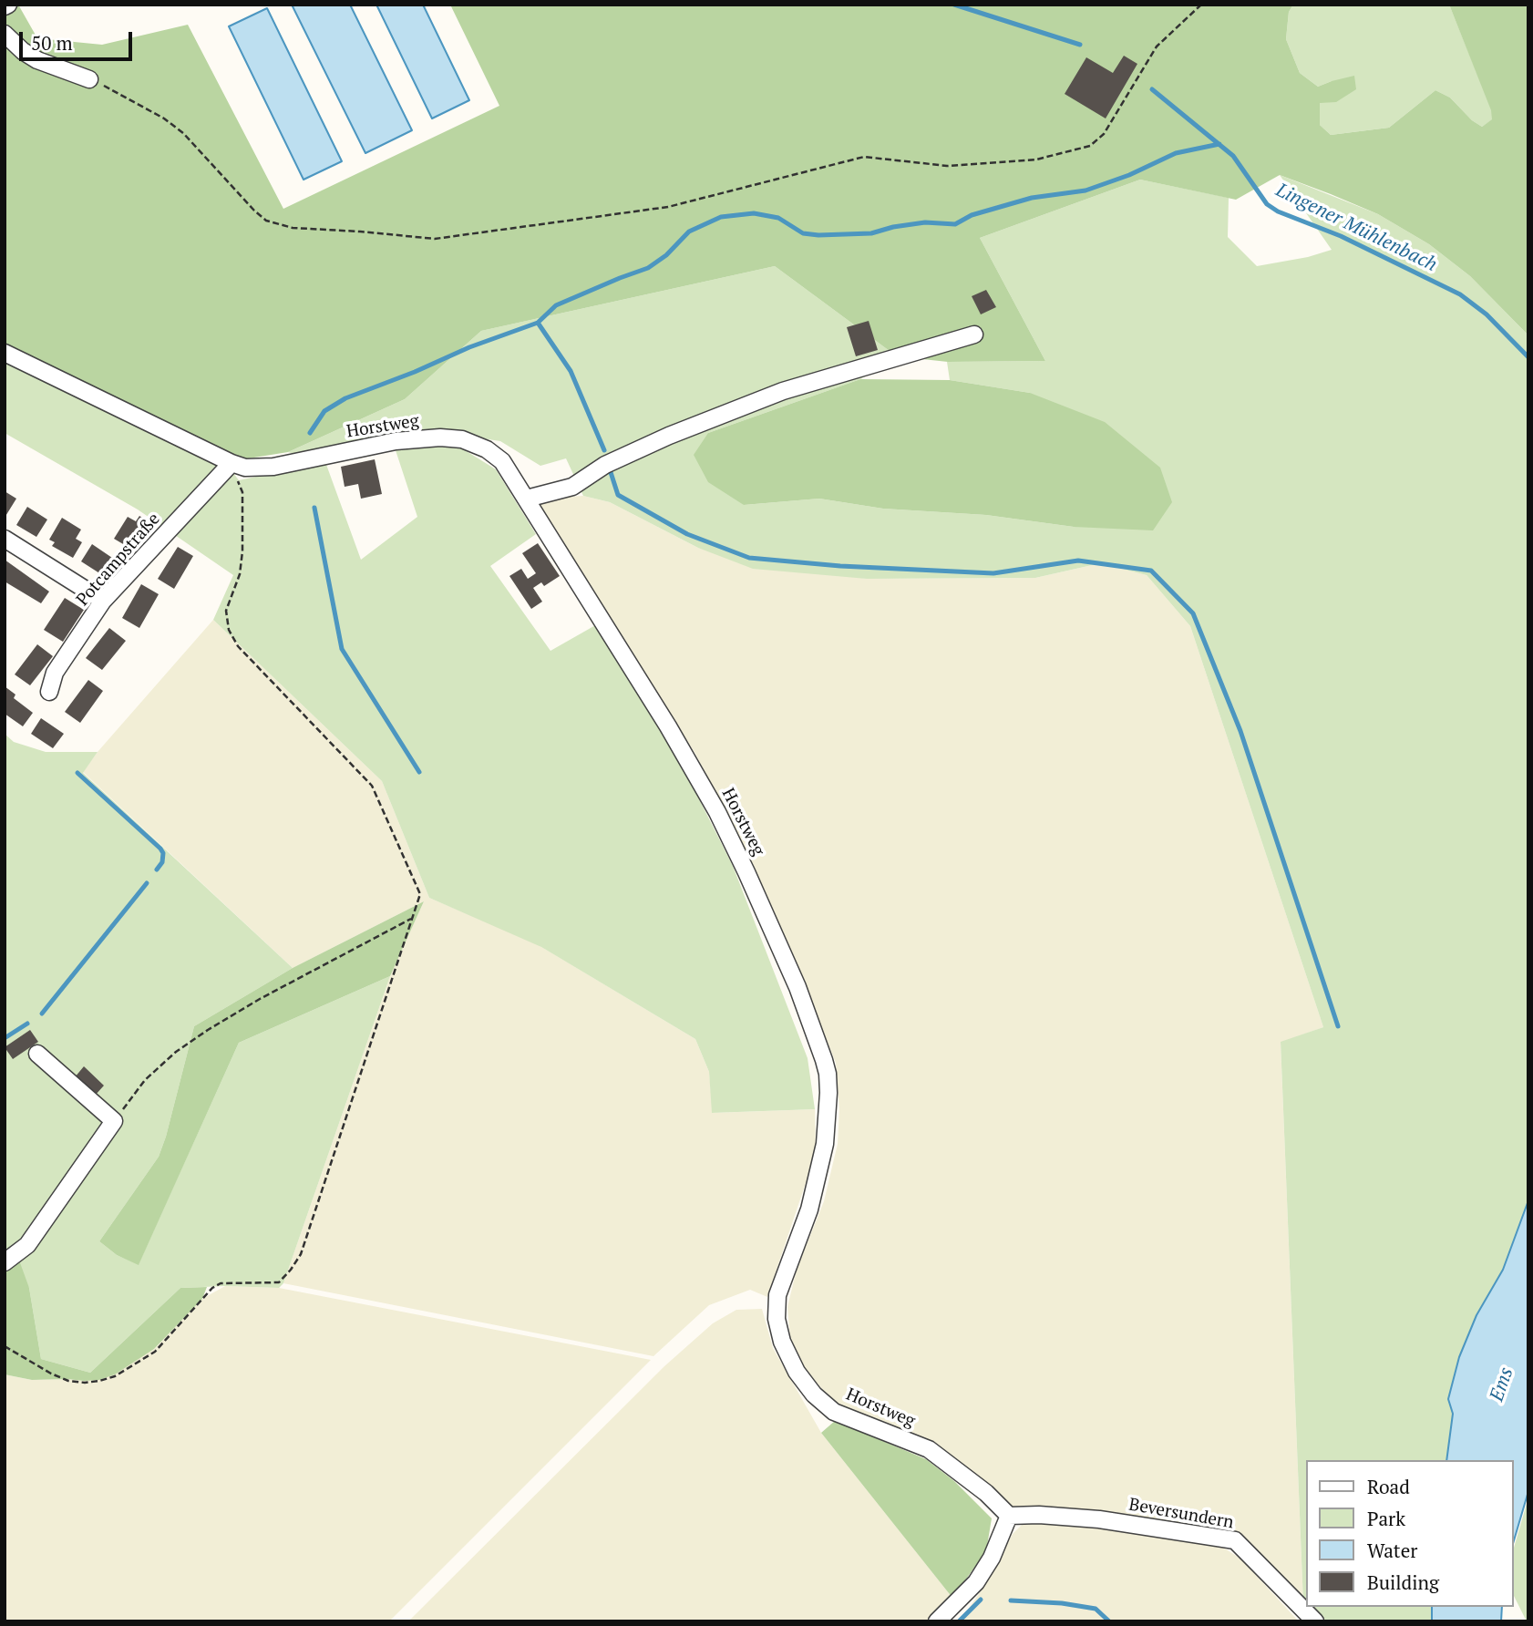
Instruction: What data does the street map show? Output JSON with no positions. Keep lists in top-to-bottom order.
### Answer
{
  "streets": {
    "street": ["Horstweg", "Potcampstraße", "Beversundern"]
  },
  "crossings": [
    ["Horstweg", "Potcampstraße"],
    ["Horstweg", "Beversundern"]
  ],
  "water": ["Lingener Mühlenbach", "Ems"],
  "legend": [
    "Road",
    "Park",
    "Water",
    "Building"
  ],
  "scale_bar": "50 m"
}
